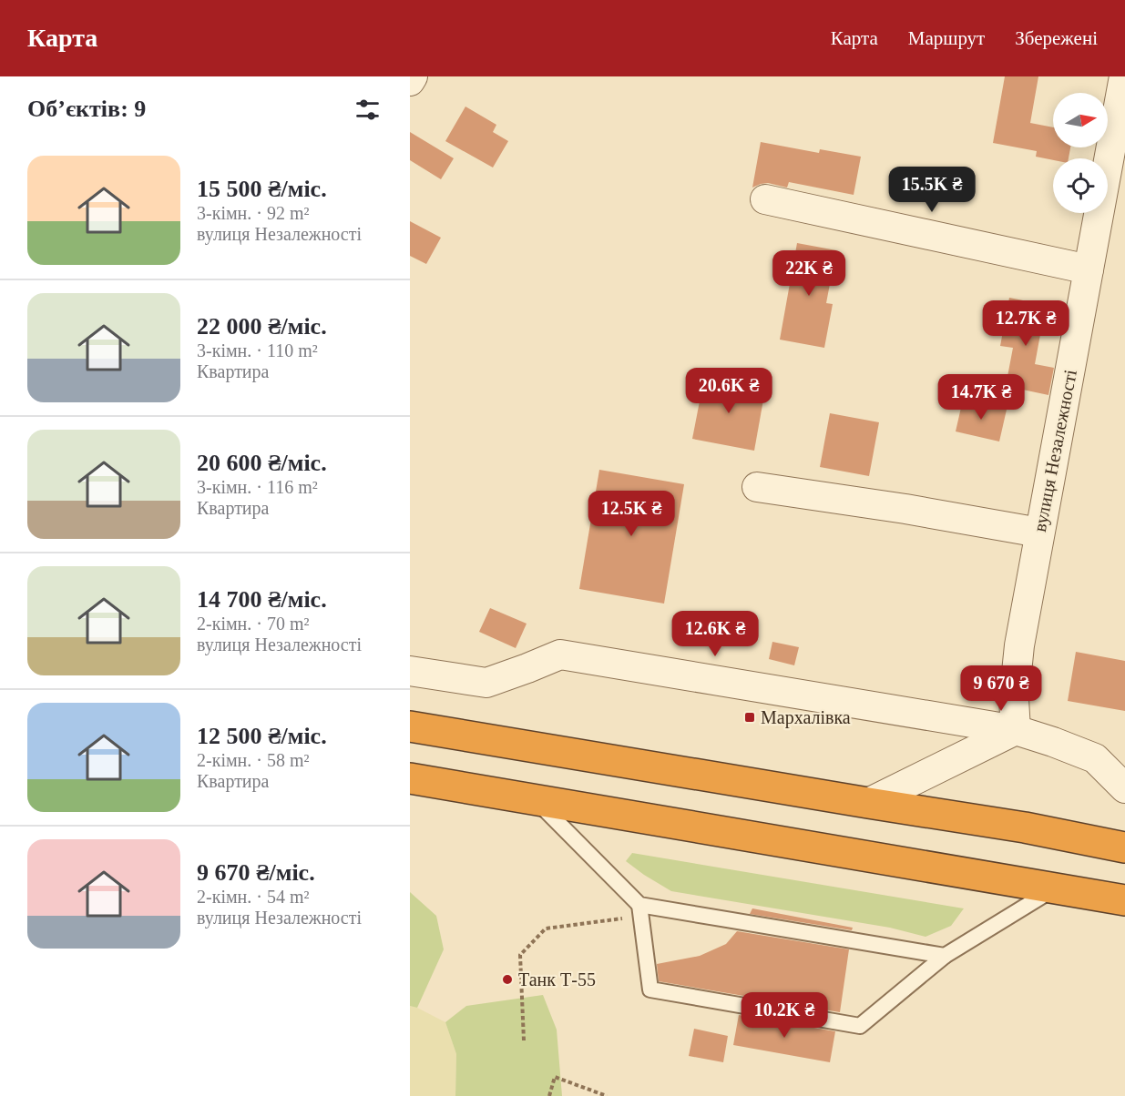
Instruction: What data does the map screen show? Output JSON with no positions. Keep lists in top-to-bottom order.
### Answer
{
  "streets": {
    "street": ["вулиця Незалежності"]
  },
  "places": {
    "transit": ["Мархалівка"],
    "other": ["Танк Т-55"]
  },
  "north": "right",
  "page": {
    "header": "Карта",
    "nav": ["Карта", "Маршрут", "Збережені"],
    "heading": "Об’єктів: 9",
    "list": [
      {
        "name": "15 500 ₴/міс.",
        "note": "3-кімн. · 92 m² · вулиця Незалежності"
      },
      {
        "name": "22 000 ₴/міс.",
        "note": "3-кімн. · 110 m² · Квартира"
      },
      {
        "name": "20 600 ₴/міс.",
        "note": "3-кімн. · 116 m² · Квартира"
      },
      {
        "name": "14 700 ₴/міс.",
        "note": "2-кімн. · 70 m² · вулиця Незалежності"
      },
      {
        "name": "12 500 ₴/міс.",
        "note": "2-кімн. · 58 m² · Квартира"
      },
      {
        "name": "9 670 ₴/міс.",
        "note": "2-кімн. · 54 m² · вулиця Незалежності"
      }
    ],
    "price": [
      "15.5K ₴",
      "22K ₴",
      "12.7K ₴",
      "20.6K ₴",
      "14.7K ₴",
      "12.5K ₴",
      "12.6K ₴",
      "9 670 ₴",
      "10.2K ₴"
    ]
  }
}
